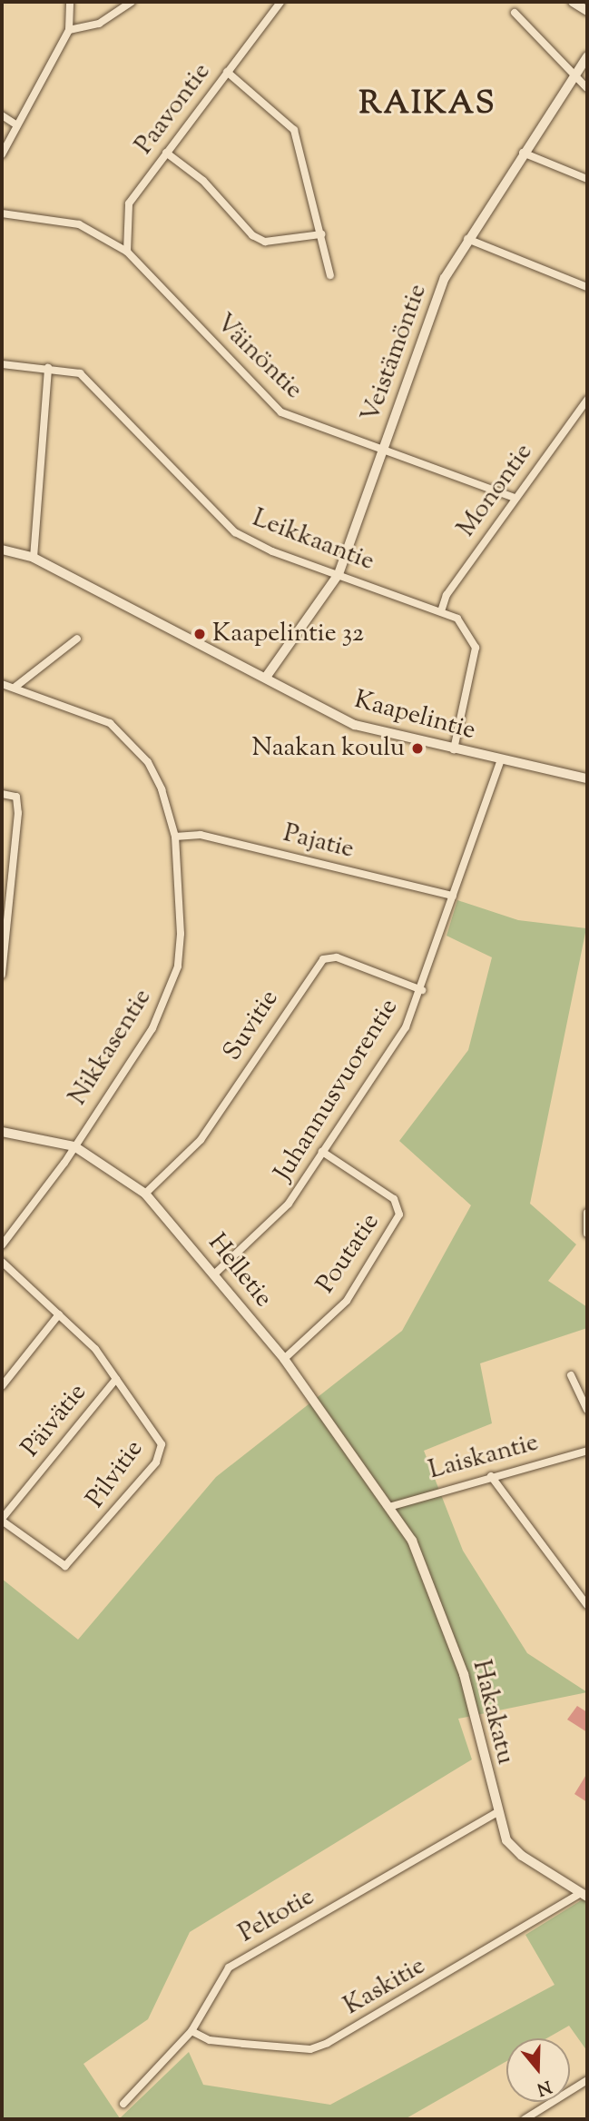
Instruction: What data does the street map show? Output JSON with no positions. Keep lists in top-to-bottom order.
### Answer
{
  "streets": {
    "street": [
      "Paavontie",
      "Veistämöntie",
      "Väinöntie",
      "Monontie",
      "Leikkaantie",
      "Kaapelintie",
      "Pajatie",
      "Suvitie",
      "Nikkasentie",
      "Juhannusvuorentie",
      "Poutatie",
      "Helletie",
      "Päivätie",
      "Laiskantie",
      "Pilvitie",
      "Hakakatu",
      "Peltotie",
      "Kaskitie"
    ]
  },
  "crossings": [
    ["Paavontie", "Väinöntie"],
    ["Veistämöntie", "Väinöntie"],
    ["Veistämöntie", "Leikkaantie"],
    ["Veistämöntie", "Kaapelintie"],
    ["Väinöntie", "Monontie"],
    ["Monontie", "Leikkaantie"],
    ["Leikkaantie", "Kaapelintie"],
    ["Kaapelintie", "Juhannusvuorentie"],
    ["Pajatie", "Nikkasentie"],
    ["Pajatie", "Juhannusvuorentie"],
    ["Suvitie", "Juhannusvuorentie"],
    ["Suvitie", "Helletie"],
    ["Nikkasentie", "Helletie"],
    ["Juhannusvuorentie", "Poutatie"],
    ["Juhannusvuorentie", "Helletie"],
    ["Poutatie", "Helletie"],
    ["Helletie", "Laiskantie"],
    ["Helletie", "Hakakatu"],
    ["Päivätie", "Pilvitie"],
    ["Laiskantie", "Hakakatu"],
    ["Hakakatu", "Peltotie"],
    ["Hakakatu", "Kaskitie"],
    ["Peltotie", "Kaskitie"]
  ],
  "districts": ["RAIKAS"],
  "places": ["Kaapelintie 32", "Naakan koulu"],
  "north": "bottom"
}
